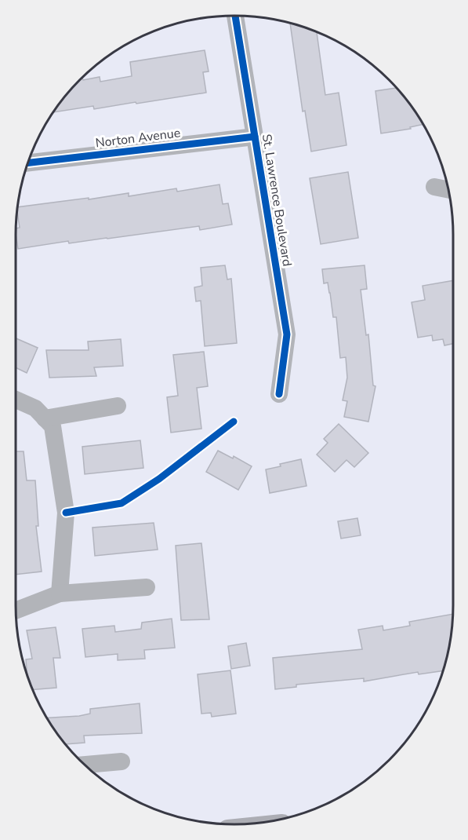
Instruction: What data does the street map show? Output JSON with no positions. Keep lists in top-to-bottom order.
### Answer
{
  "streets": {
    "street": ["Norton Avenue", "St. Lawrence Boulevard"]
  },
  "crossings": [
    ["Norton Avenue", "St. Lawrence Boulevard"]
  ]
}
